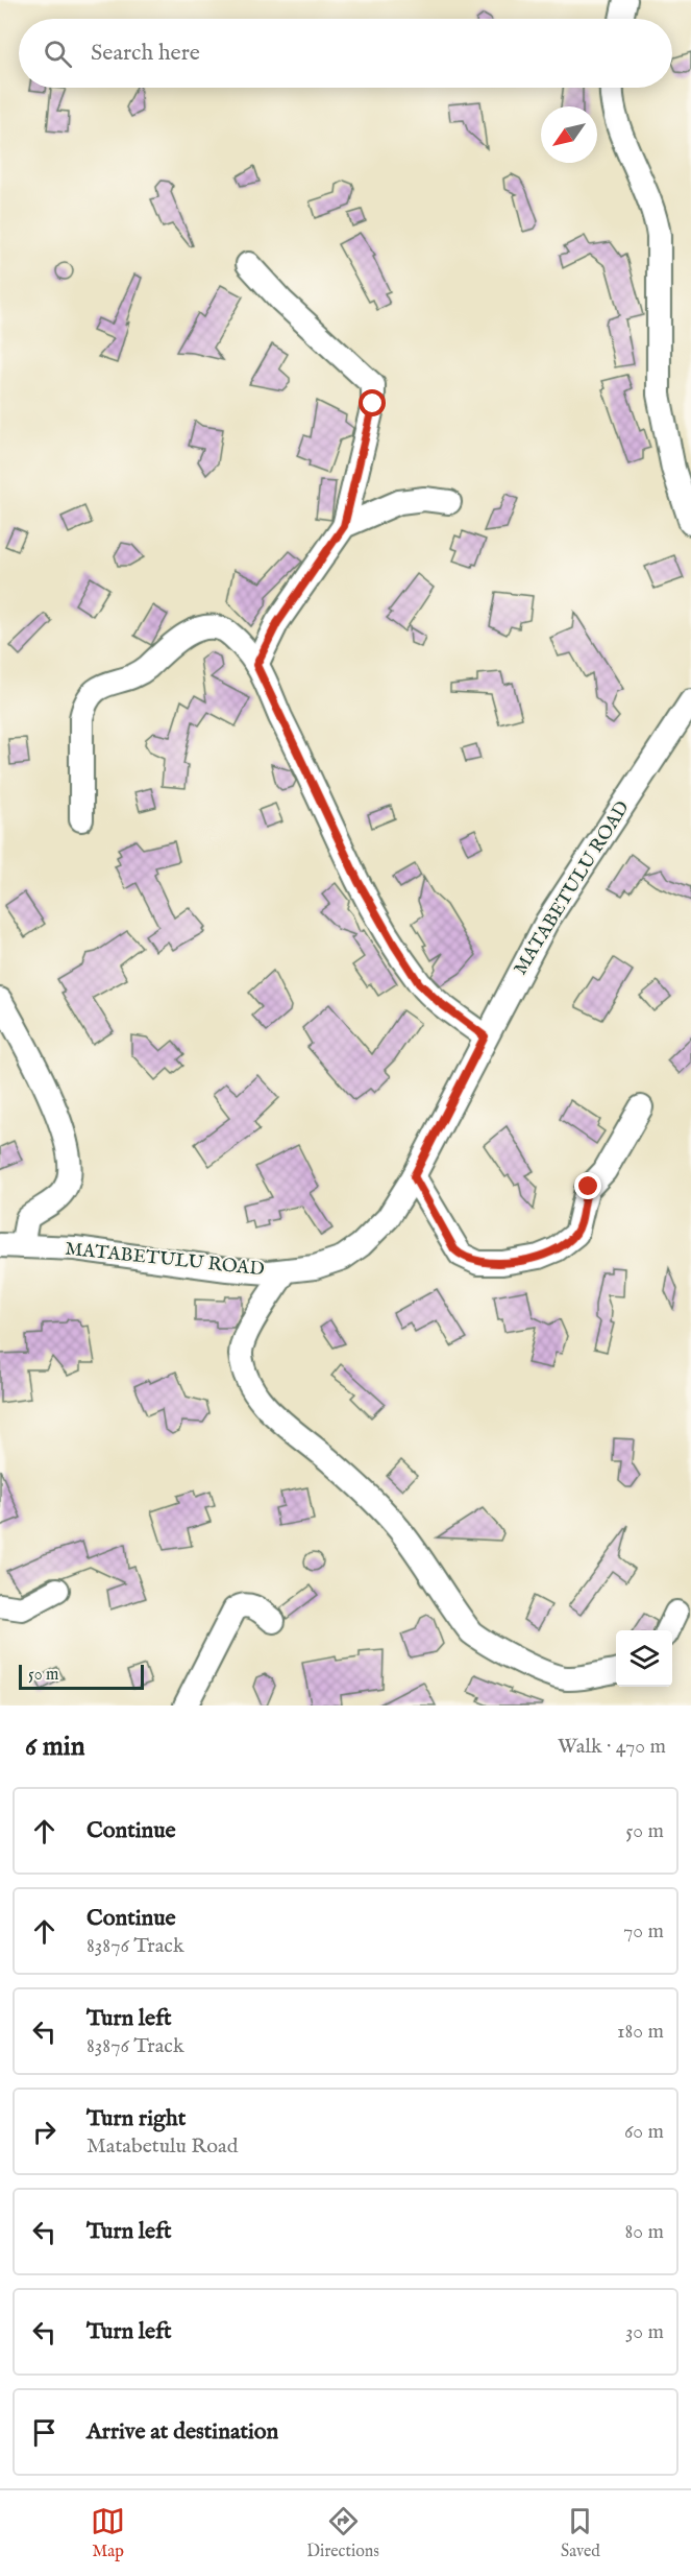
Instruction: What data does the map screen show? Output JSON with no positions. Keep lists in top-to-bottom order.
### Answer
{
  "streets": {
    "street": ["MATABETULU ROAD"]
  },
  "scale_bar": "50 m",
  "north": "bottom left",
  "page": {
    "search": "Search here",
    "scale": "50 m",
    "heading": ["6 min", "Walk · 470 m"],
    "list": [
      ["Continue", "50 m"],
      ["Continue", "83876 Track", "70 m"],
      ["Turn left", "83876 Track", "180 m"],
      ["Turn right", "Matabetulu Road", "60 m"],
      ["Turn left", "80 m"],
      ["Turn left", "30 m"],
      "Arrive at destination"
    ],
    "nav": ["Map", "Directions", "Saved"]
  }
}
